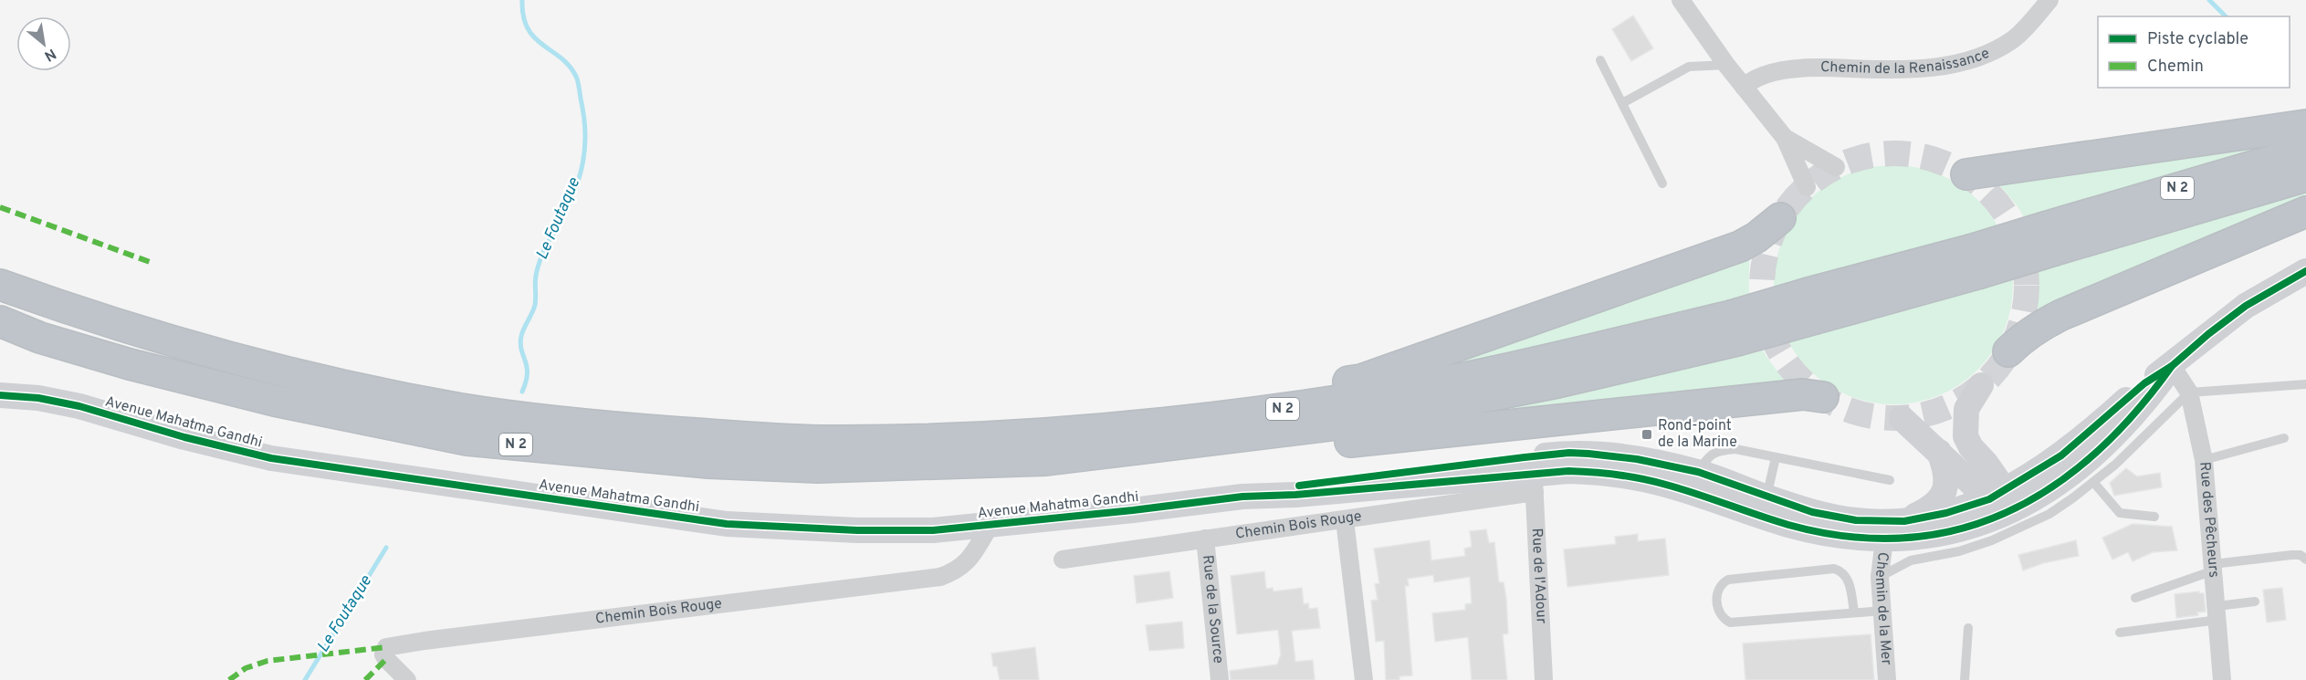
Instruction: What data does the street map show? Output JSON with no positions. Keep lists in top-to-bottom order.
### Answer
{
  "streets": {
    "highway": ["N 2"],
    "main road": ["Avenue Mahatma Gandhi"],
    "street": [
      "Chemin de la Renaissance",
      "Rue des Pêcheurs",
      "Chemin Bois Rouge",
      "Rue de l'Adour",
      "Rue de la Source",
      "Chemin de la Mer"
    ]
  },
  "crossings": [
    ["Avenue Mahatma Gandhi", "Rue des Pêcheurs"],
    ["Avenue Mahatma Gandhi", "Chemin Bois Rouge"],
    ["Avenue Mahatma Gandhi", "Rue de l'Adour"],
    ["Avenue Mahatma Gandhi", "Chemin de la Mer"],
    ["Chemin Bois Rouge", "Rue de l'Adour"],
    ["Chemin Bois Rouge", "Rue de la Source"]
  ],
  "water": ["Le Foutaque"],
  "places": {
    "transit": ["Rond-point de la Marine"]
  },
  "legend": ["Piste cyclable", "Chemin"],
  "north": "bottom right"
}
